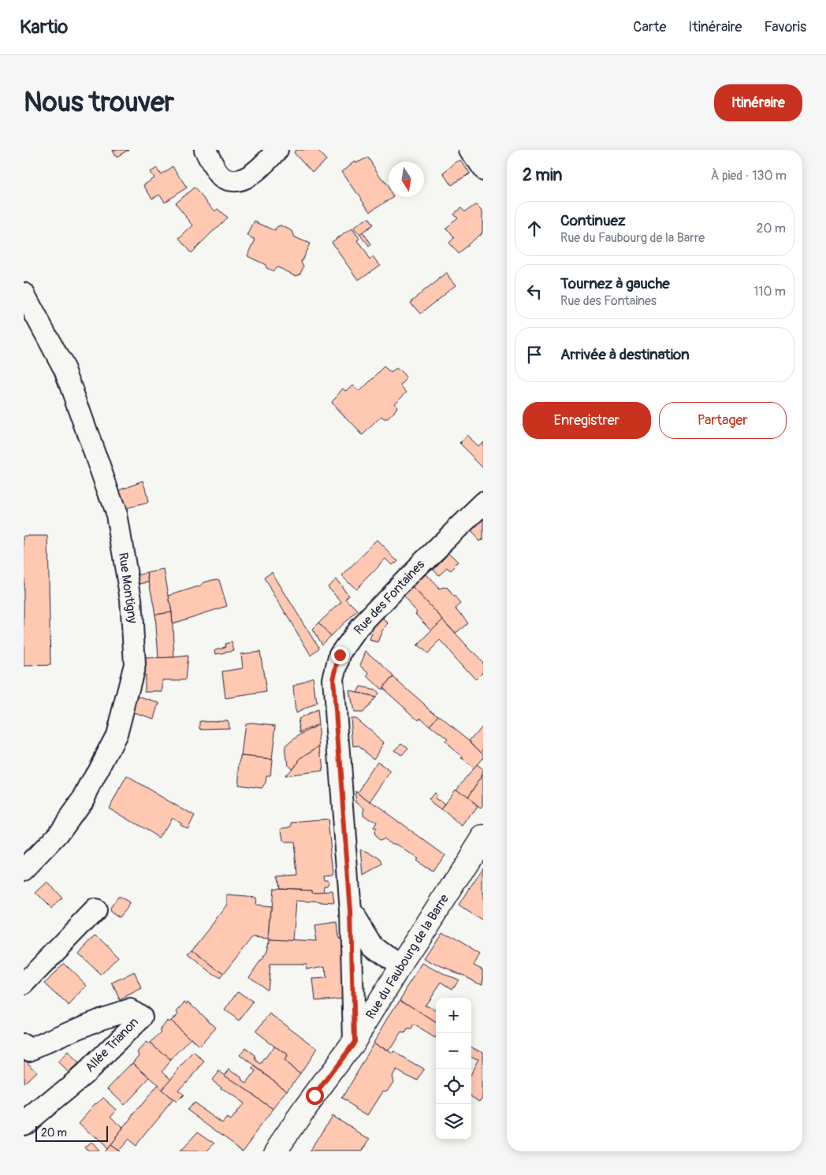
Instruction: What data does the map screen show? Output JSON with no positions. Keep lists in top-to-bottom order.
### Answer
{
  "streets": {
    "main road": ["Rue du Faubourg de la Barre"],
    "street": ["Rue Montigny", "Rue des Fontaines", "Allée Trianon"]
  },
  "crossings": [
    ["Rue des Fontaines", "Rue du Faubourg de la Barre"]
  ],
  "scale_bar": "20 m",
  "north": "bottom",
  "page": {
    "header": "Kartio",
    "nav": ["Carte", "Itinéraire", "Favoris"],
    "buttons": [
      "Itinéraire",
      ["Enregistrer", "Partager"]
    ],
    "title": "Nous trouver",
    "heading": ["2 min", "À pied · 130 m"],
    "list": [
      ["Continuez", "Rue du Faubourg de la Barre", "20 m"],
      ["Tournez à gauche", "Rue des Fontaines", "110 m"],
      "Arrivée à destination"
    ],
    "map_buttons": ["+", "−"],
    "scale": "20 m"
  }
}
